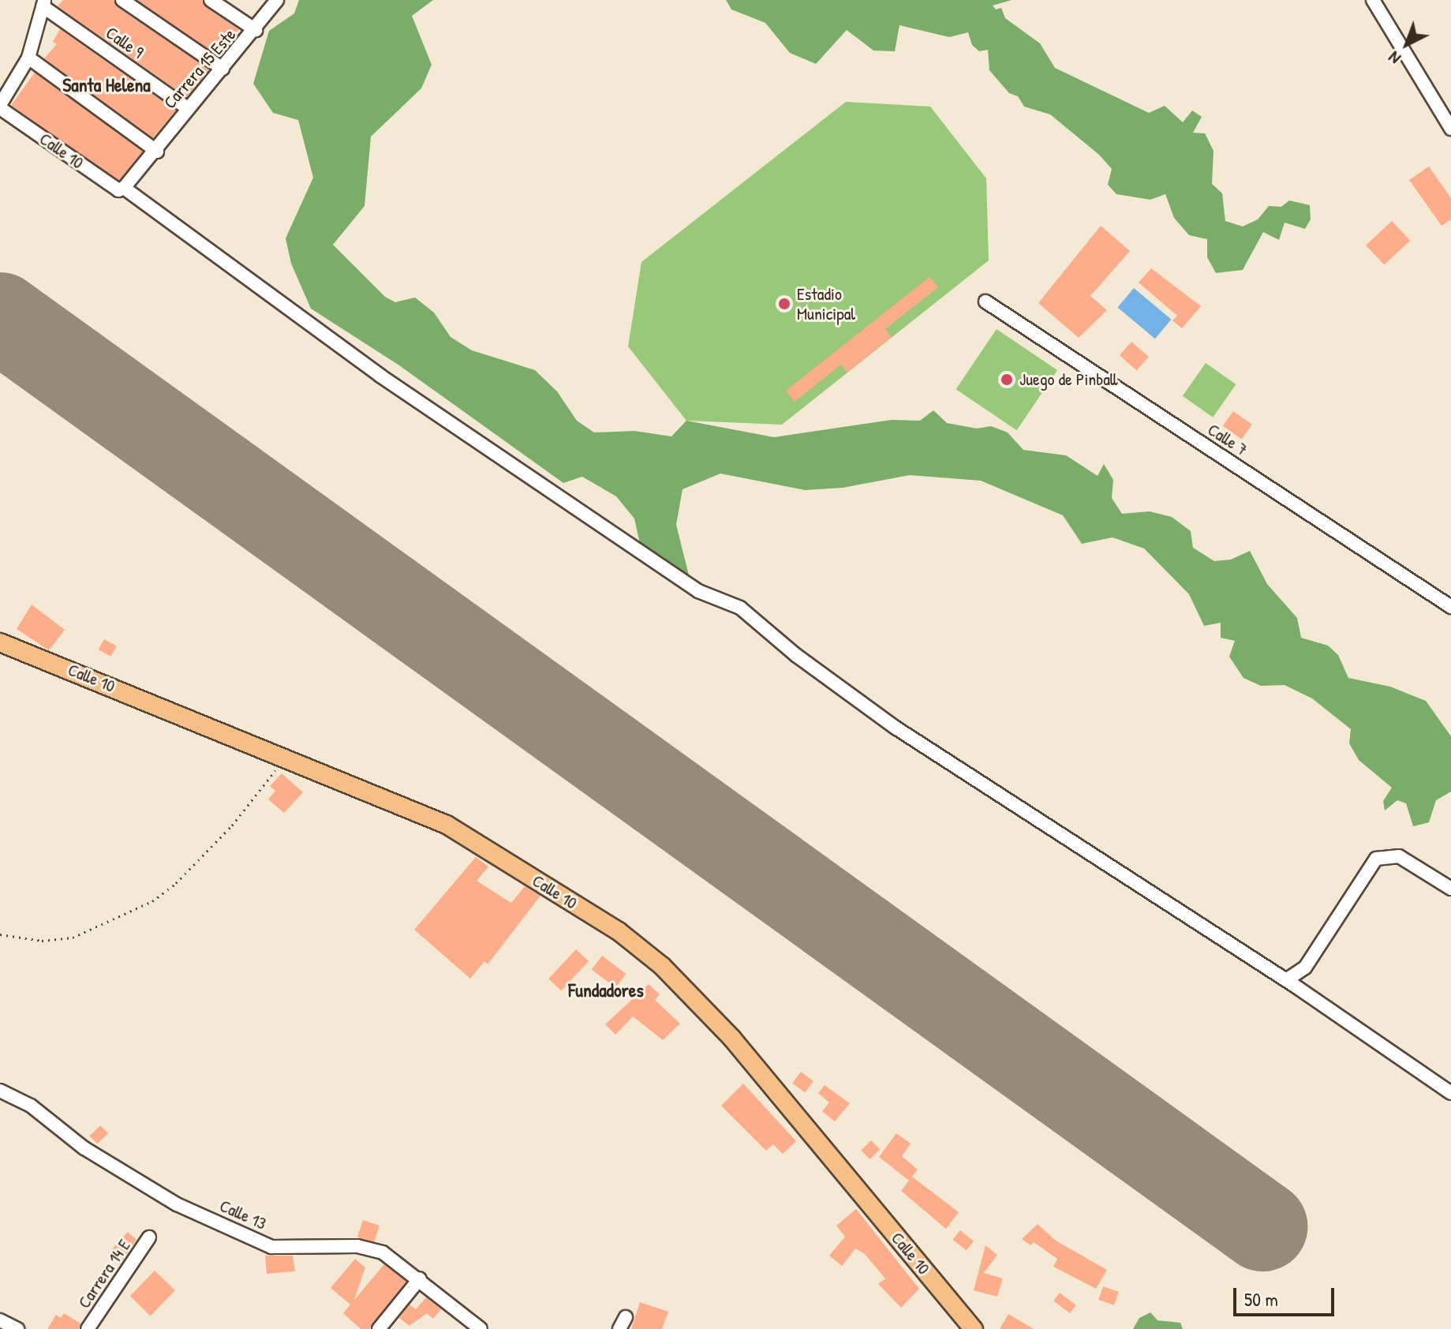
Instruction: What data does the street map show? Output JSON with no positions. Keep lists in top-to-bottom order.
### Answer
{
  "streets": {
    "main road": ["Calle 10"],
    "street": [
      "Calle 9",
      "Carrera 15 Este",
      "Calle 7",
      "Calle 13",
      "Carrera 14 E"
    ]
  },
  "crossings": [
    ["Calle 9", "Carrera 15 Este"],
    ["Carrera 15 Este", "Calle 10"]
  ],
  "districts": ["Santa Helena", "Fundadores"],
  "places": ["Estadio Municipal", "Juego de Pinball"],
  "scale_bar": "50 m",
  "north": "bottom left"
}
